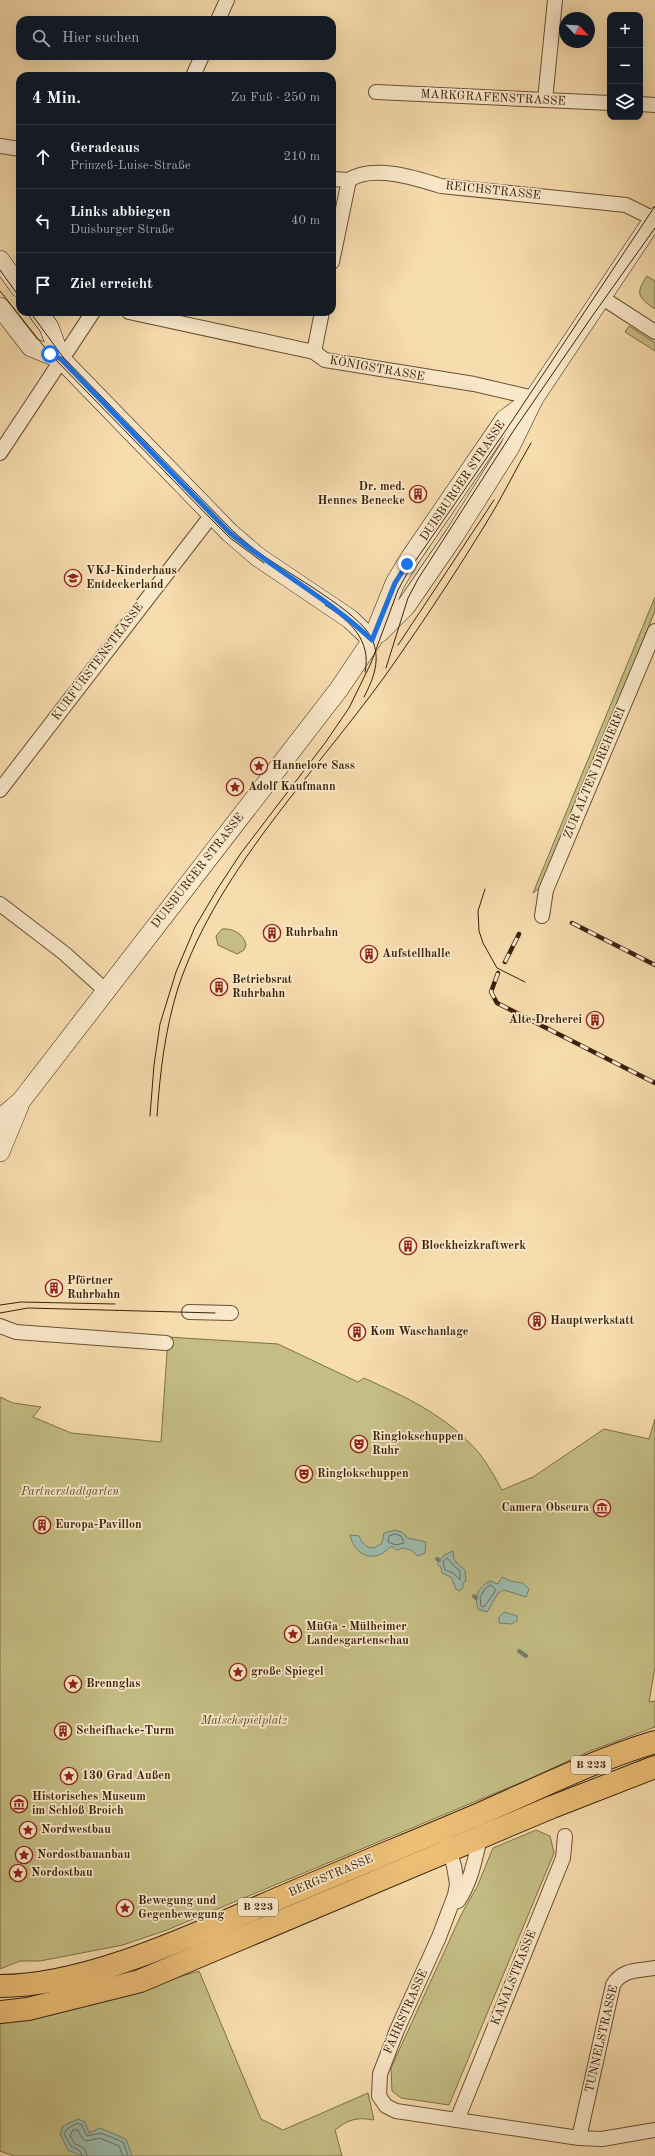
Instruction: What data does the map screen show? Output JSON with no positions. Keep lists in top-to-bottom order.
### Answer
{
  "streets": {
    "main road": ["DUISBURGER STRASSE", "B 223", "BERGSTRASSE"],
    "street": [
      "MARKGRAFENSTRASSE",
      "REICHSTRASSE",
      "KÖNIGSTRASSE",
      "KURFÜRSTENSTRASSE",
      "ZUR ALTEN DREHEREI",
      "KANALSTRASSE",
      "FÄHRSTRASSE",
      "TUNNELSTRASSE"
    ]
  },
  "crossings": [
    ["REICHSTRASSE", "DUISBURGER STRASSE"],
    ["KÖNIGSTRASSE", "DUISBURGER STRASSE"],
    ["BERGSTRASSE", "FÄHRSTRASSE"],
    ["KANALSTRASSE", "FÄHRSTRASSE"]
  ],
  "parks": ["Partnerstadtgarten", "Matschspielplatz"],
  "places": {
    "building": [
      "Dr. med. Hennes Benecke",
      "Ruhrbahn",
      "Aufstellhalle",
      "Betriebsrat Ruhrbahn",
      "Alte Dreherei",
      "Blockheizkraftwerk",
      "Pförtner Ruhrbahn",
      "Hauptwerkstatt",
      "Kom Waschanlage",
      "Europa-Pavillon",
      "Scheifhacke-Turm"
    ],
    "school or university": ["VKJ-Kinderhaus Entdeckerland"],
    "place": [
      "Hannelore Sass",
      "Adolf Kaufmann",
      "MüGa - Mülheimer Landesgartenschau",
      "große Spiegel",
      "Brennglas",
      "130 Grad Außen",
      "Nordwestbau",
      "Nordostbauanbau",
      "Nordostbau",
      "Bewegung und Gegenbewegung"
    ],
    "theatre": ["Ringlokschuppen Ruhr", "Ringlokschuppen"],
    "museum": ["Camera Obscura", "Historisches Museum im Schloß Broich"]
  },
  "north": "bottom right",
  "page": {
    "map_buttons": ["+", "−"],
    "search": "Hier suchen",
    "heading": ["4 Min.", "Zu Fuß · 250 m"],
    "list": [
      ["Geradeaus", "Prinzeß-Luise-Straße", "210 m"],
      ["Links abbiegen", "Duisburger Straße", "40 m"],
      "Ziel erreicht"
    ]
  }
}
